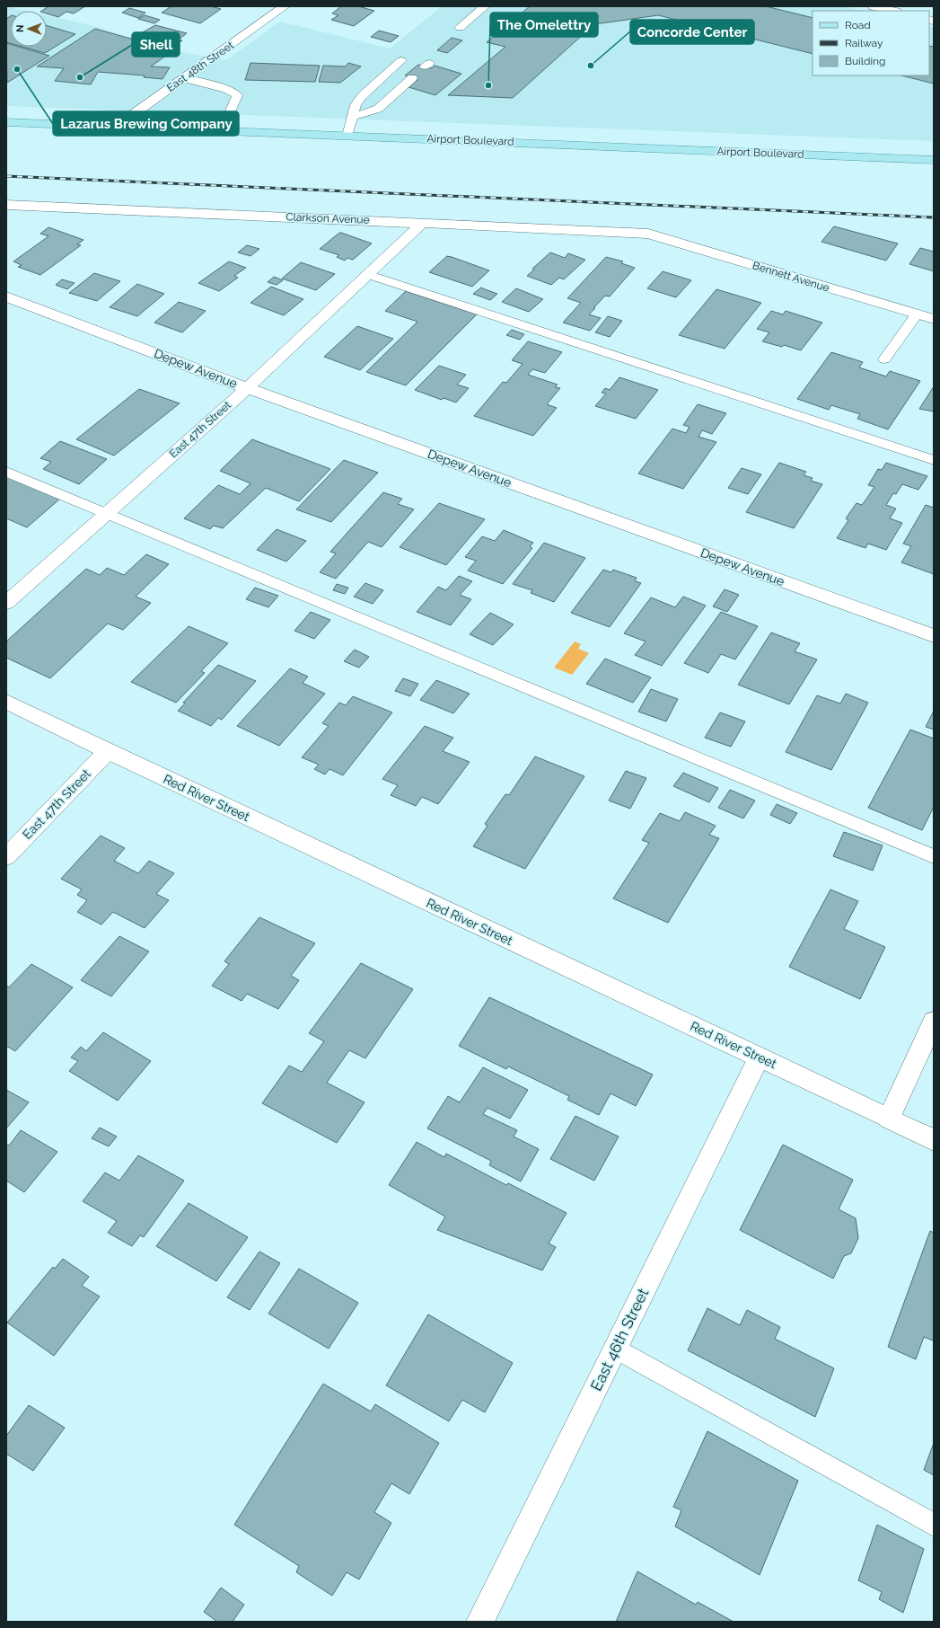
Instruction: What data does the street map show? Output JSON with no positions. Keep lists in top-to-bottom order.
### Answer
{
  "streets": {
    "main road": ["Airport Boulevard"],
    "street": [
      "East 48th Street",
      "Clarkson Avenue",
      "Bennett Avenue",
      "Depew Avenue",
      "East 47th Street",
      "Red River Street",
      "East 46th Street"
    ]
  },
  "crossings": [
    ["East 48th Street", "Airport Boulevard"],
    ["Clarkson Avenue", "Bennett Avenue"],
    ["Clarkson Avenue", "East 47th Street"],
    ["Depew Avenue", "East 47th Street"],
    ["East 47th Street", "Red River Street"],
    ["Red River Street", "East 46th Street"]
  ],
  "places": [
    "Concorde Center",
    "Lazarus Brewing Company",
    "Shell",
    "The Omelettry"
  ],
  "legend": ["Road", "Railway", "Building"],
  "north": "left"
}
